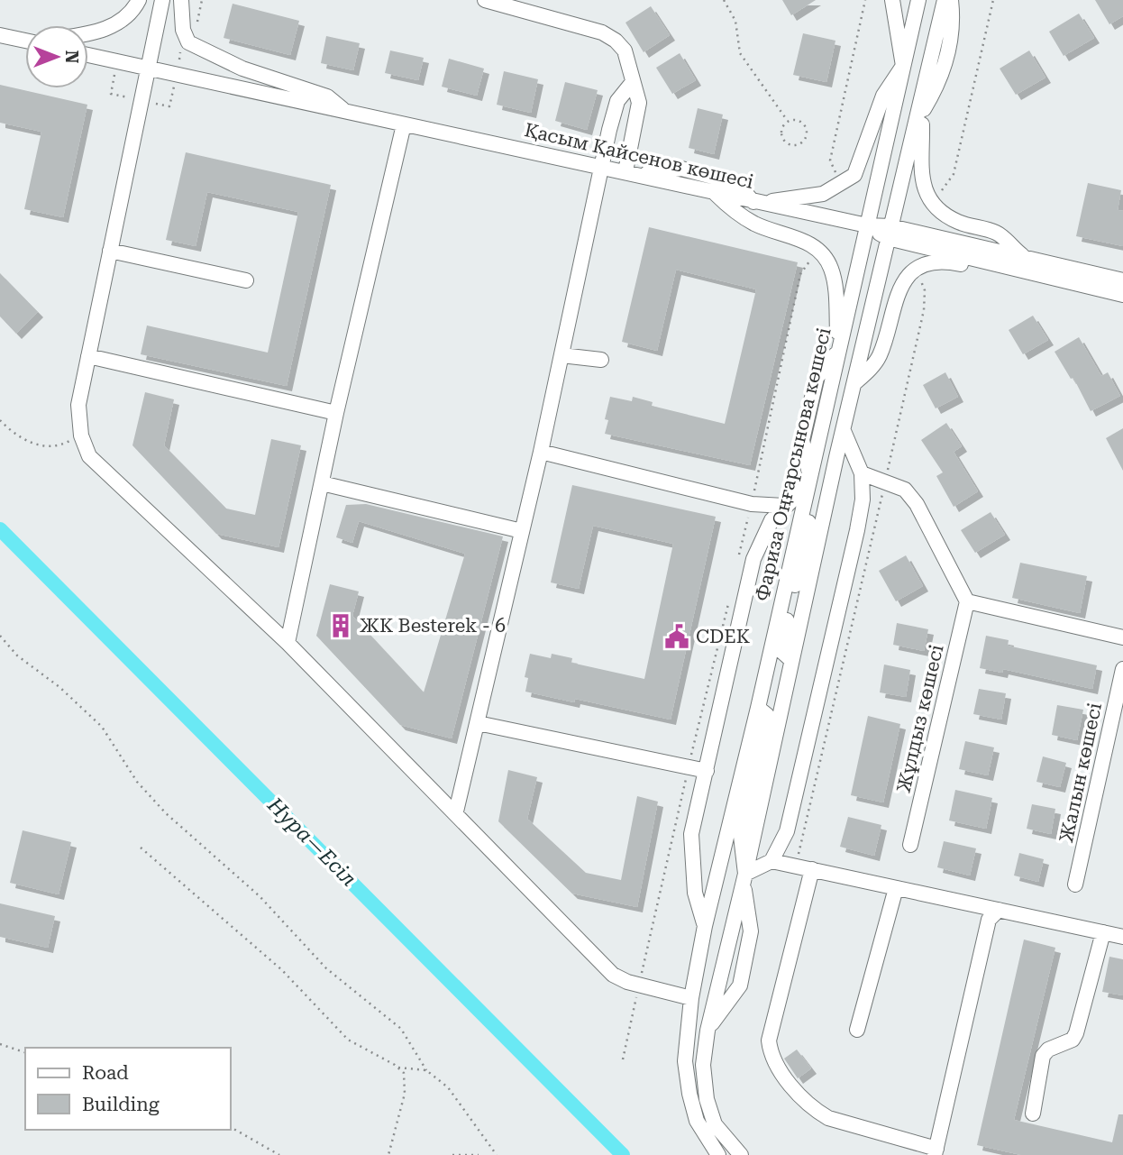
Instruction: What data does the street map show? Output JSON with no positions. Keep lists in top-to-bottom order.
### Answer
{
  "streets": {
    "street": [
      "Қасым Қайсенов көшесі",
      "Фариза Оңғарсынова көшесі",
      "Жұлдыз көшесі",
      "Жалын көшесі"
    ]
  },
  "crossings": [
    ["Қасым Қайсенов көшесі", "Фариза Оңғарсынова көшесі"]
  ],
  "water": ["Нура—Есіл"],
  "places": {
    "building": ["ЖК Besterek - 6"],
    "public building": ["CDEK"]
  },
  "legend": ["Road", "Building"],
  "north": "right"
}
